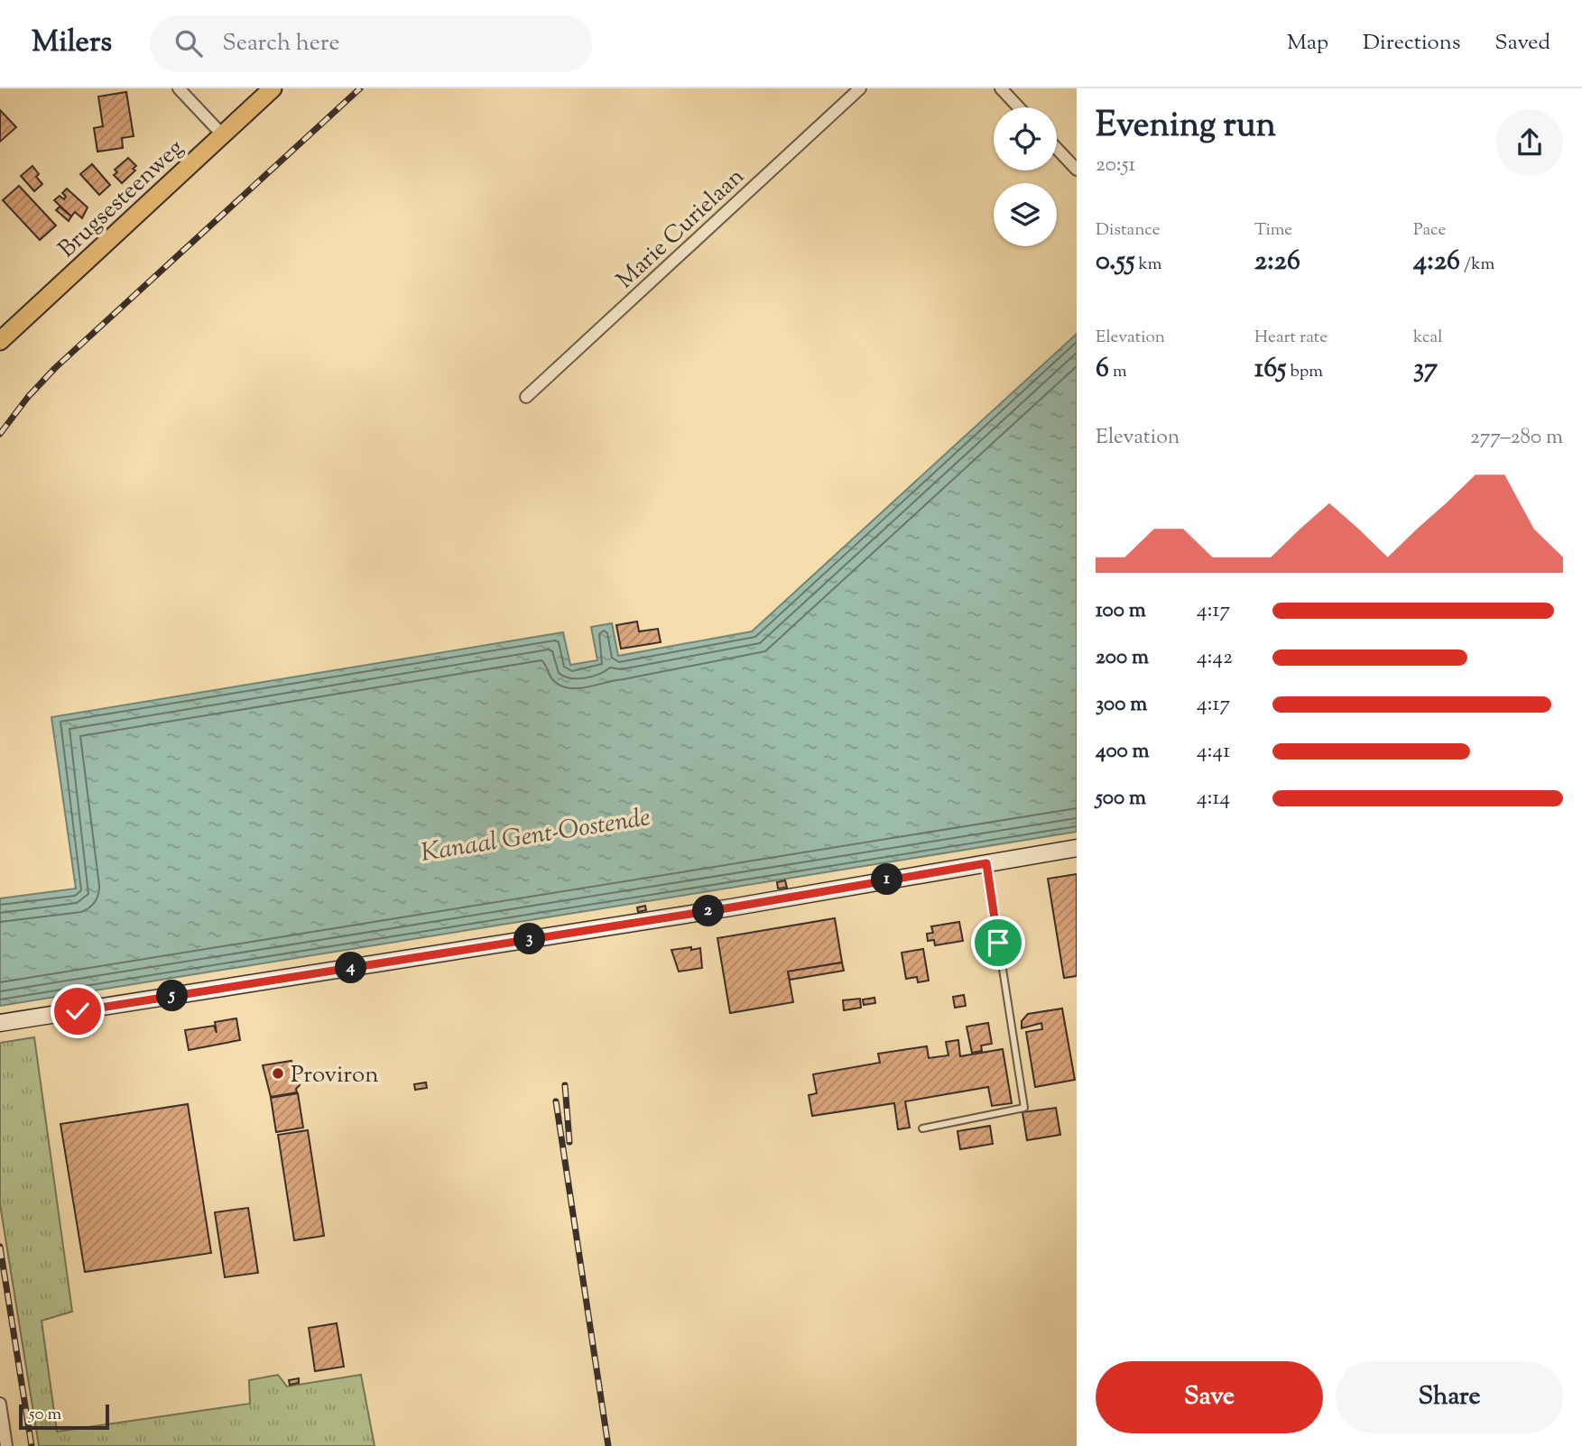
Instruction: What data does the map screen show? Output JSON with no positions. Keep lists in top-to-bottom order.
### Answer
{
  "streets": {
    "main road": ["Brugsesteenweg"],
    "street": ["Marie Curielaan"]
  },
  "water": ["Kanaal Gent-Oostende"],
  "places": ["Proviron"],
  "scale_bar": "50 m",
  "page": {
    "header": "Milers",
    "search": "Search here",
    "nav": ["Map", "Directions", "Saved"],
    "heading": ["Evening run", "20:51"],
    "stats": [
      ["Distance", "0.55 km"],
      ["Time", "2:26"],
      ["Pace", "4:26 /km"],
      ["Elevation", "6 m"],
      ["Heart rate", "165 bpm"],
      ["kcal", "37"]
    ],
    "chart": ["Elevation", "277–280 m"],
    "list": [
      {
        "name": "100 m",
        "note": "4:17"
      },
      {
        "name": "200 m",
        "note": "4:42"
      },
      {
        "name": "300 m",
        "note": "4:17"
      },
      {
        "name": "400 m",
        "note": "4:41"
      },
      {
        "name": "500 m",
        "note": "4:14"
      }
    ],
    "pins": [
      "1",
      "2",
      "3",
      "4",
      "5"
    ],
    "buttons": ["Save", "Share"],
    "scale": "50 m"
  }
}
